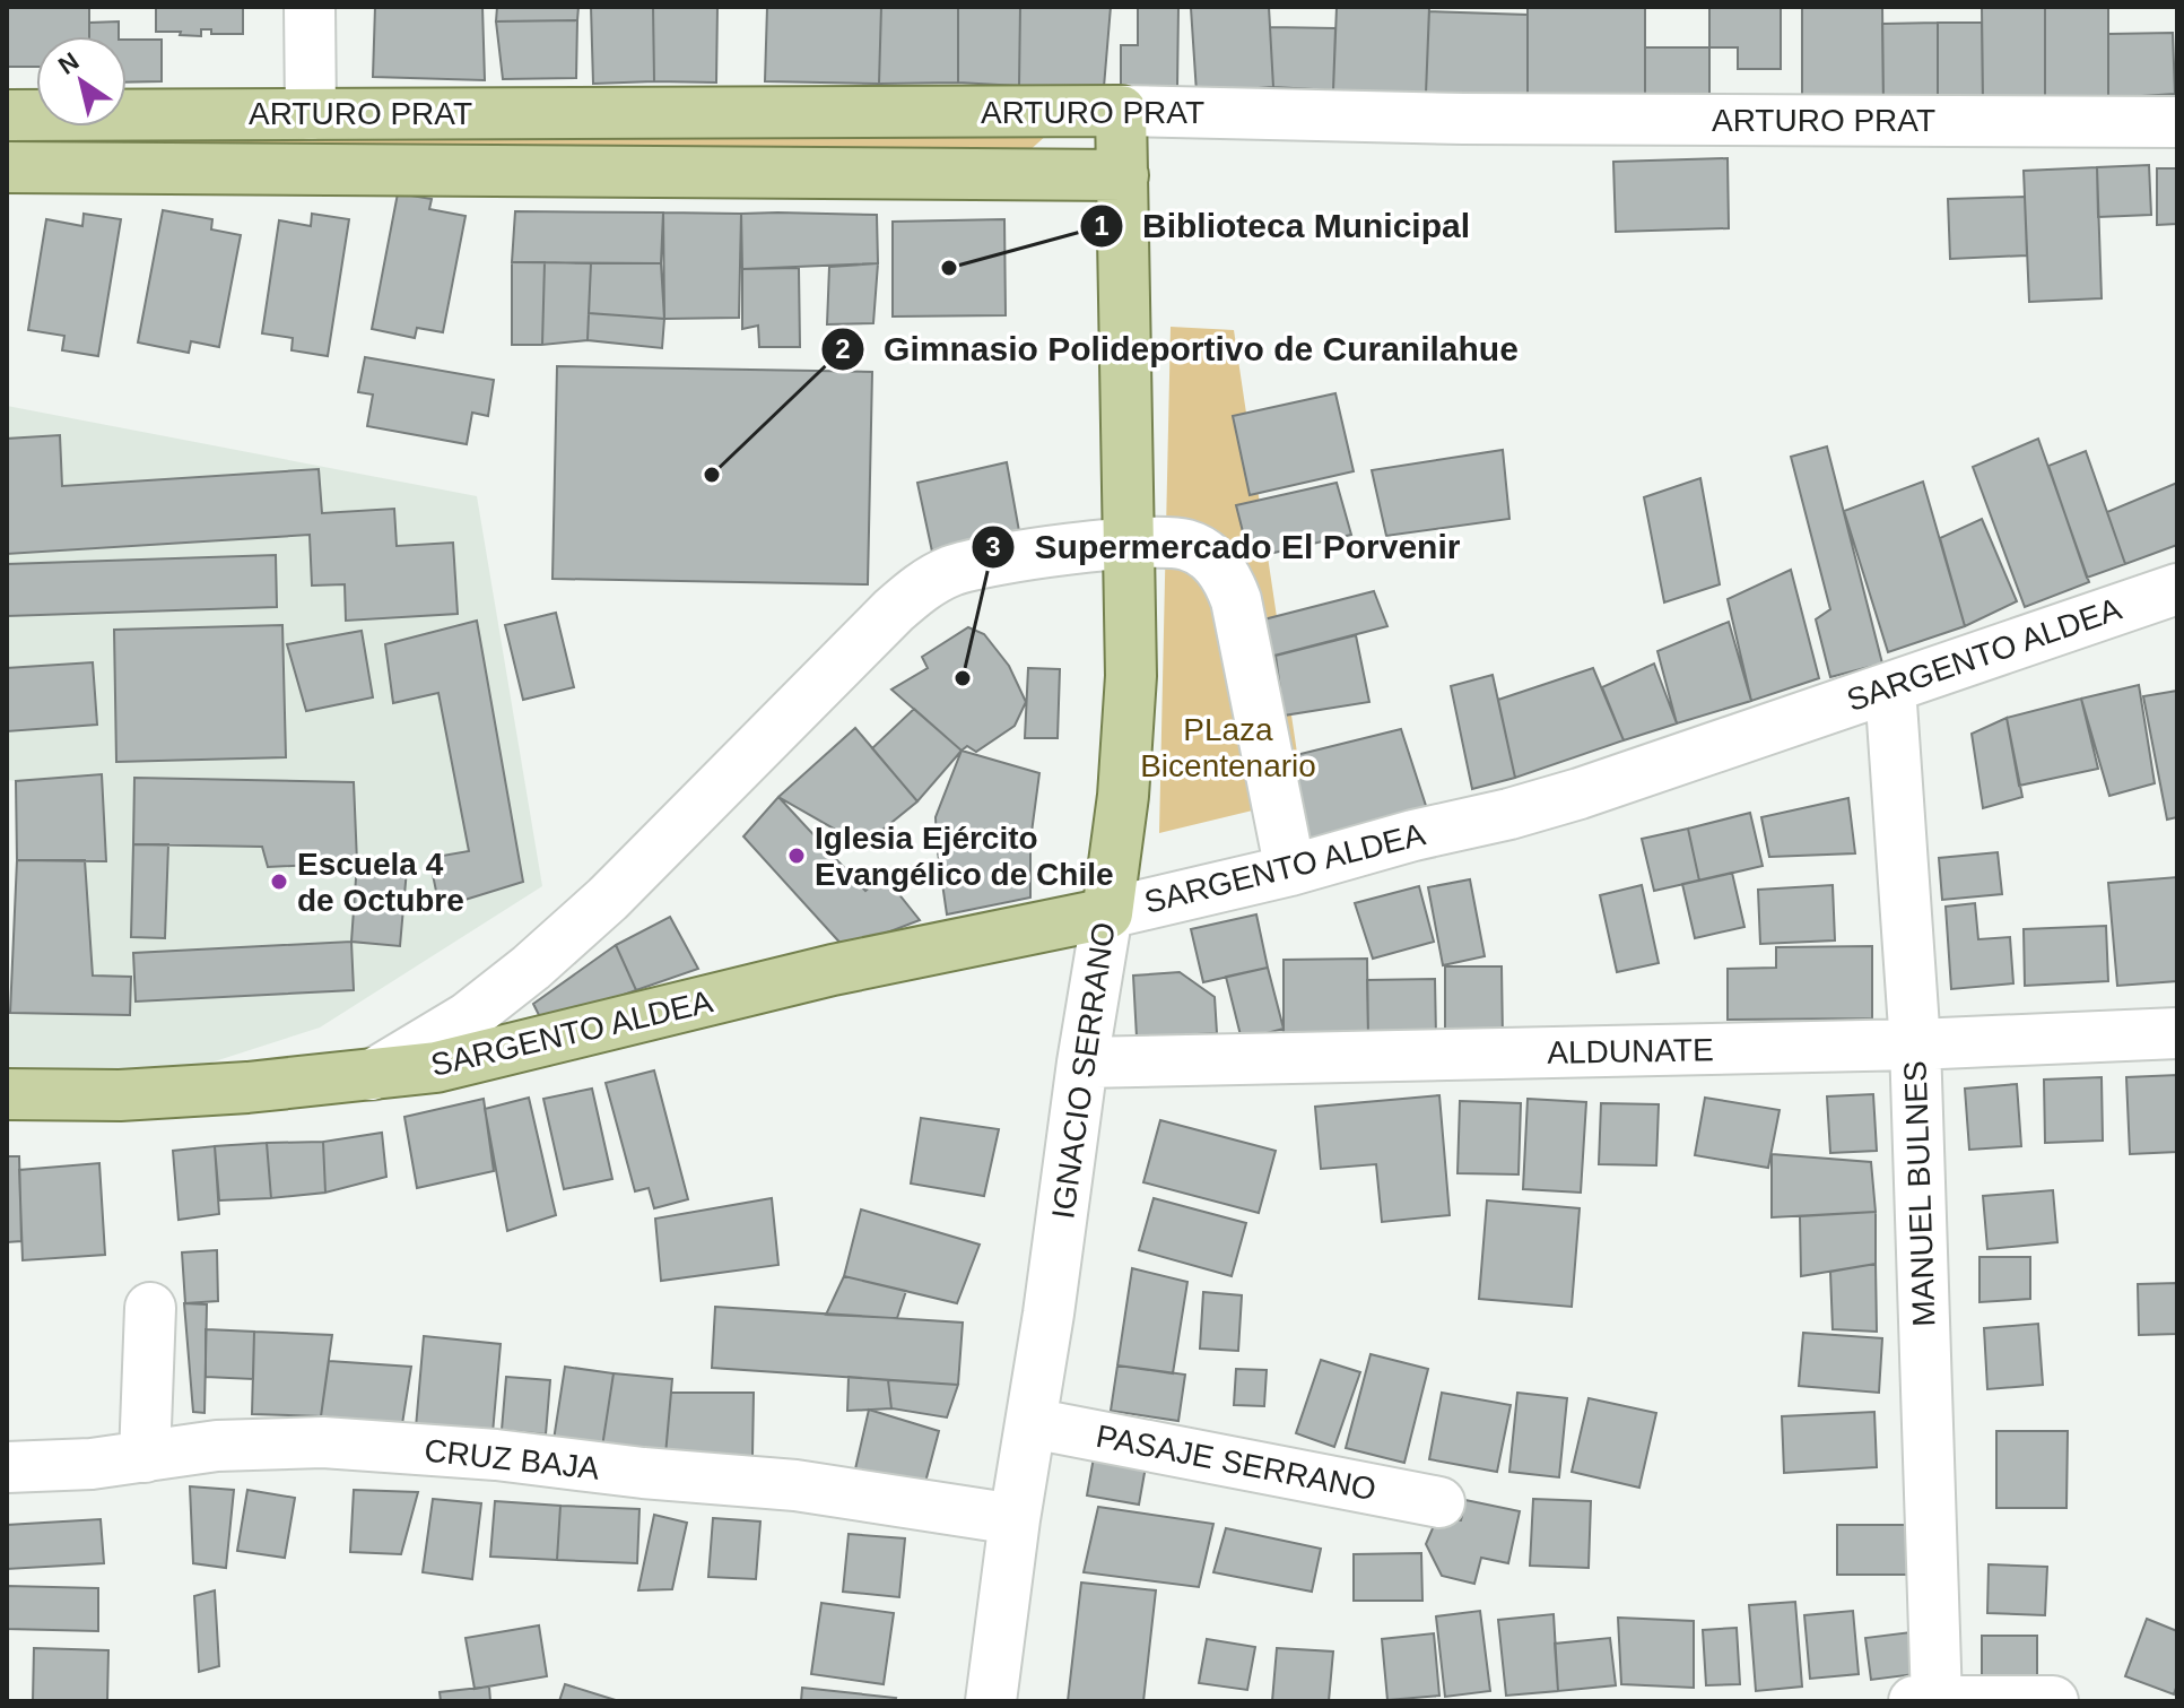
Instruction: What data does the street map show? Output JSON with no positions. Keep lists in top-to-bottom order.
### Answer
{
  "streets": {
    "main road": ["ARTURO PRAT", "SARGENTO ALDEA", "IGNACIO SERRANO"],
    "street": [
      "ALDUNATE",
      "MANUEL BULNES",
      "CRUZ BAJA",
      "PASAJE SERRANO"
    ]
  },
  "crossings": [
    ["ARTURO PRAT", "IGNACIO SERRANO"],
    ["SARGENTO ALDEA", "IGNACIO SERRANO"],
    ["SARGENTO ALDEA", "MANUEL BULNES"],
    ["ALDUNATE", "IGNACIO SERRANO"],
    ["ALDUNATE", "MANUEL BULNES"],
    ["IGNACIO SERRANO", "CRUZ BAJA"],
    ["IGNACIO SERRANO", "PASAJE SERRANO"]
  ],
  "parks": ["PLaza Bicentenario"],
  "places": [
    "Biblioteca Municipal",
    "Gimnasio Polideportivo de Curanilahue",
    "Supermercado El Porvenir",
    "Iglesia Ejército Evangélico de Chile",
    "Escuela 4 de Octubre"
  ],
  "north": "top left"
}
